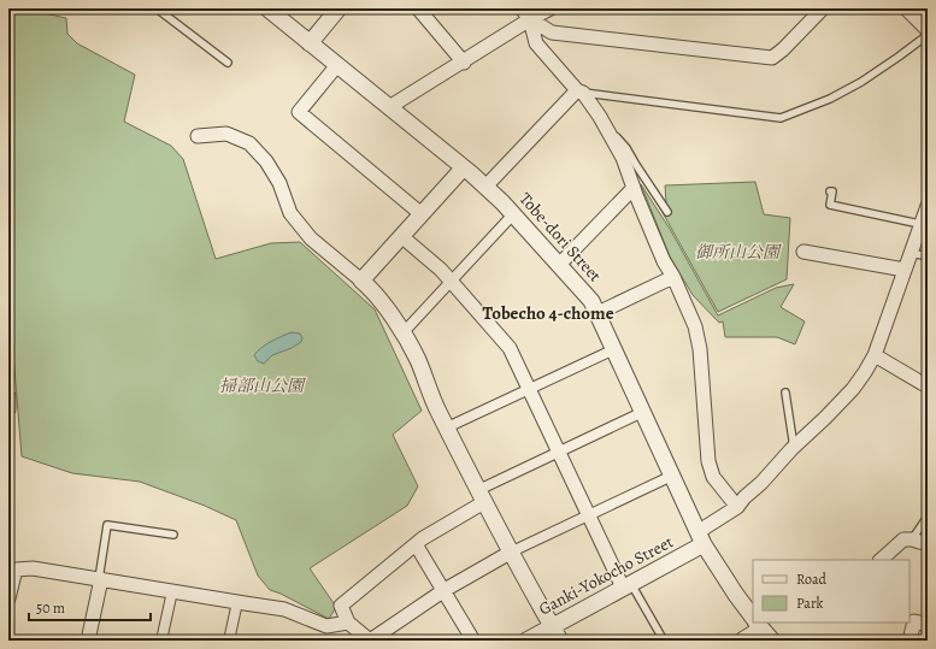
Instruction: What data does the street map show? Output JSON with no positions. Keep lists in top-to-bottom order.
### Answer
{
  "streets": {
    "street": ["Tobe-dori Street", "Ganki-Yokocho Street"]
  },
  "crossings": [
    ["Tobe-dori Street", "Ganki-Yokocho Street"]
  ],
  "districts": ["Tobecho 4-chome"],
  "parks": ["御所山公園", "掃部山公園"],
  "legend": ["Road", "Park"],
  "scale_bar": "50 m"
}
